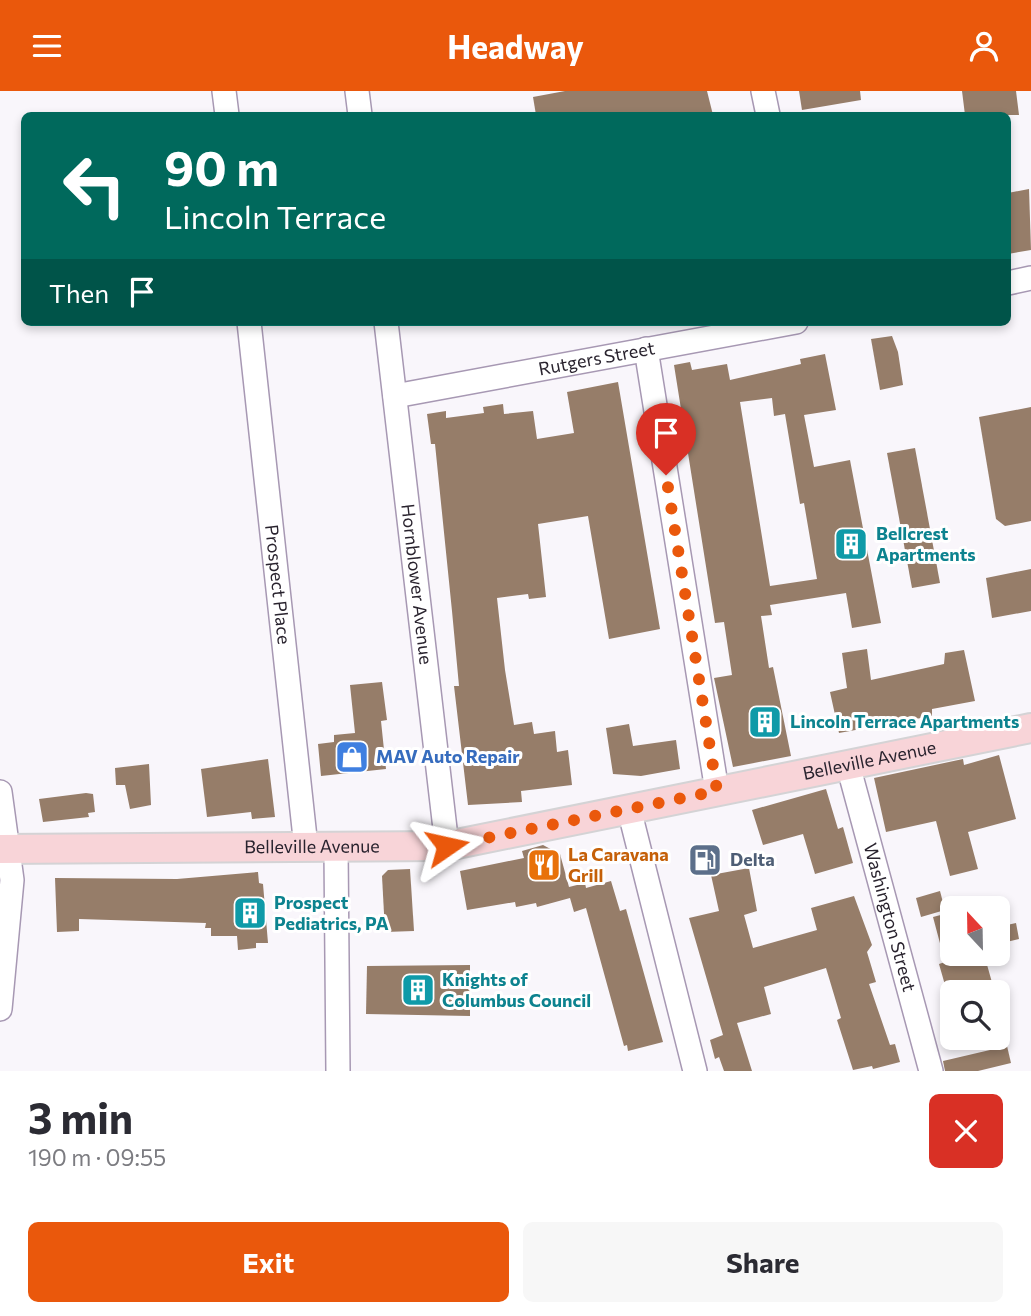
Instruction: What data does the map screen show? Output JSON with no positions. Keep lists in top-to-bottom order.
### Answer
{
  "streets": {
    "main road": ["Belleville Avenue"],
    "street": [
      "Rutgers Street",
      "Hornblower Avenue",
      "Prospect Place",
      "Washington Street"
    ]
  },
  "crossings": [
    ["Rutgers Street", "Hornblower Avenue"],
    ["Hornblower Avenue", "Belleville Avenue"],
    ["Prospect Place", "Belleville Avenue"],
    ["Belleville Avenue", "Washington Street"]
  ],
  "places": {
    "building": [
      "Bellcrest Apartments",
      "Lincoln Terrace Apartments",
      "Prospect Pediatrics, PA",
      "Knights of Columbus Council"
    ],
    "shop": ["MAV Auto Repair"],
    "fuel station": ["Delta"],
    "restaurant": ["La Caravana Grill"]
  },
  "north": "top",
  "page": {
    "header": "Headway",
    "turn": ["90 m", "Lincoln Terrace"],
    "then": "Then",
    "heading": ["3 min", "190 m · 09:55"],
    "buttons": ["Exit", "Share"]
  }
}
